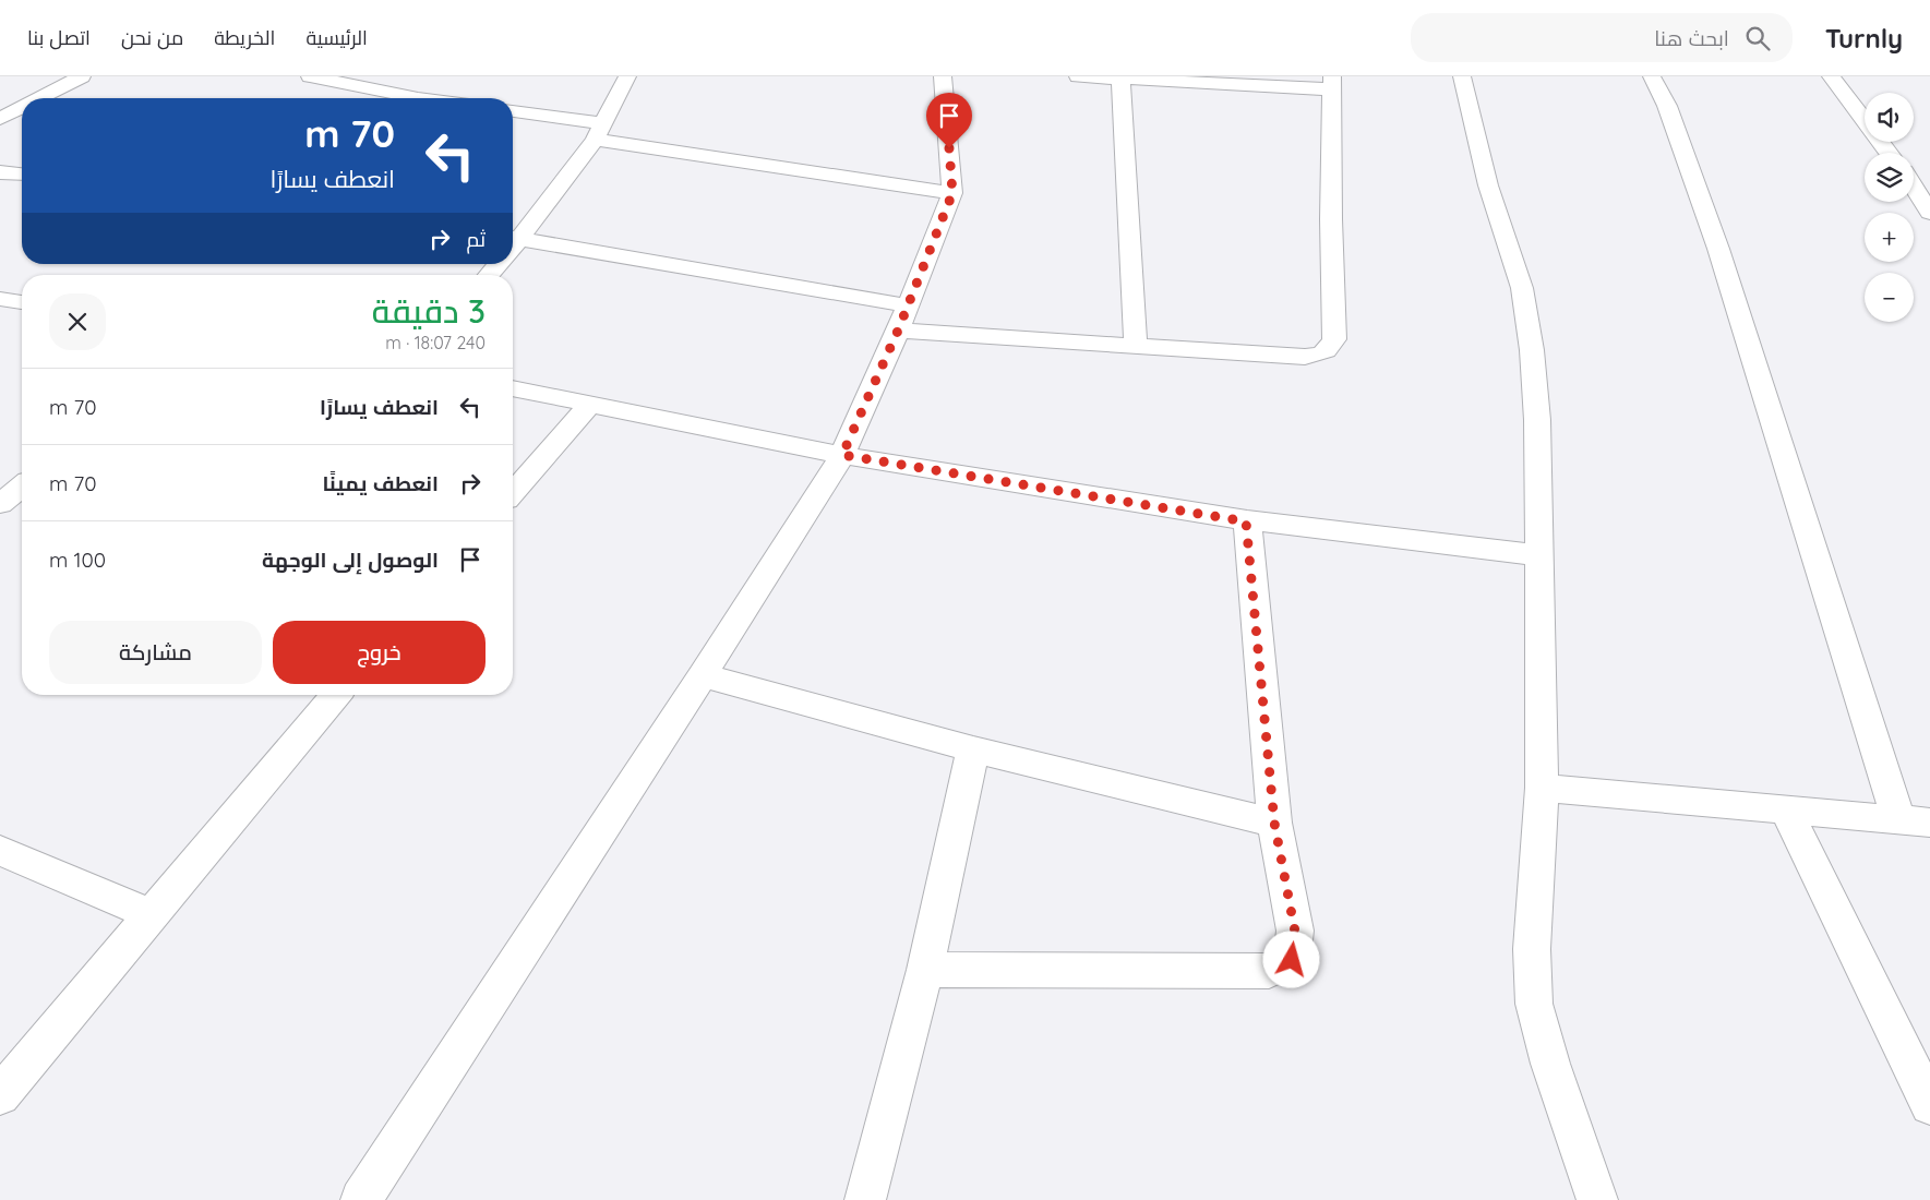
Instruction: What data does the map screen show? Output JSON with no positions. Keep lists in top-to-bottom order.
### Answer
{
  "page": {
    "header": "Turnly",
    "search": "ابحث هنا",
    "nav": [
      "الرئيسية",
      "الخريطة",
      "من نحن",
      "اتصل بنا"
    ],
    "map_buttons": ["+", "−"],
    "turn": ["70 m", "انعطف يسارًا"],
    "then": "ثم",
    "heading": ["3 دقيقة", "240 m · 18:07"],
    "list": [
      {
        "name": "انعطف يسارًا",
        "value": "70 m"
      },
      {
        "name": "انعطف يمينًا",
        "value": "70 m"
      },
      {
        "name": "الوصول إلى الوجهة",
        "value": "100 m"
      }
    ],
    "buttons": ["خروج", "مشاركة"]
  }
}
